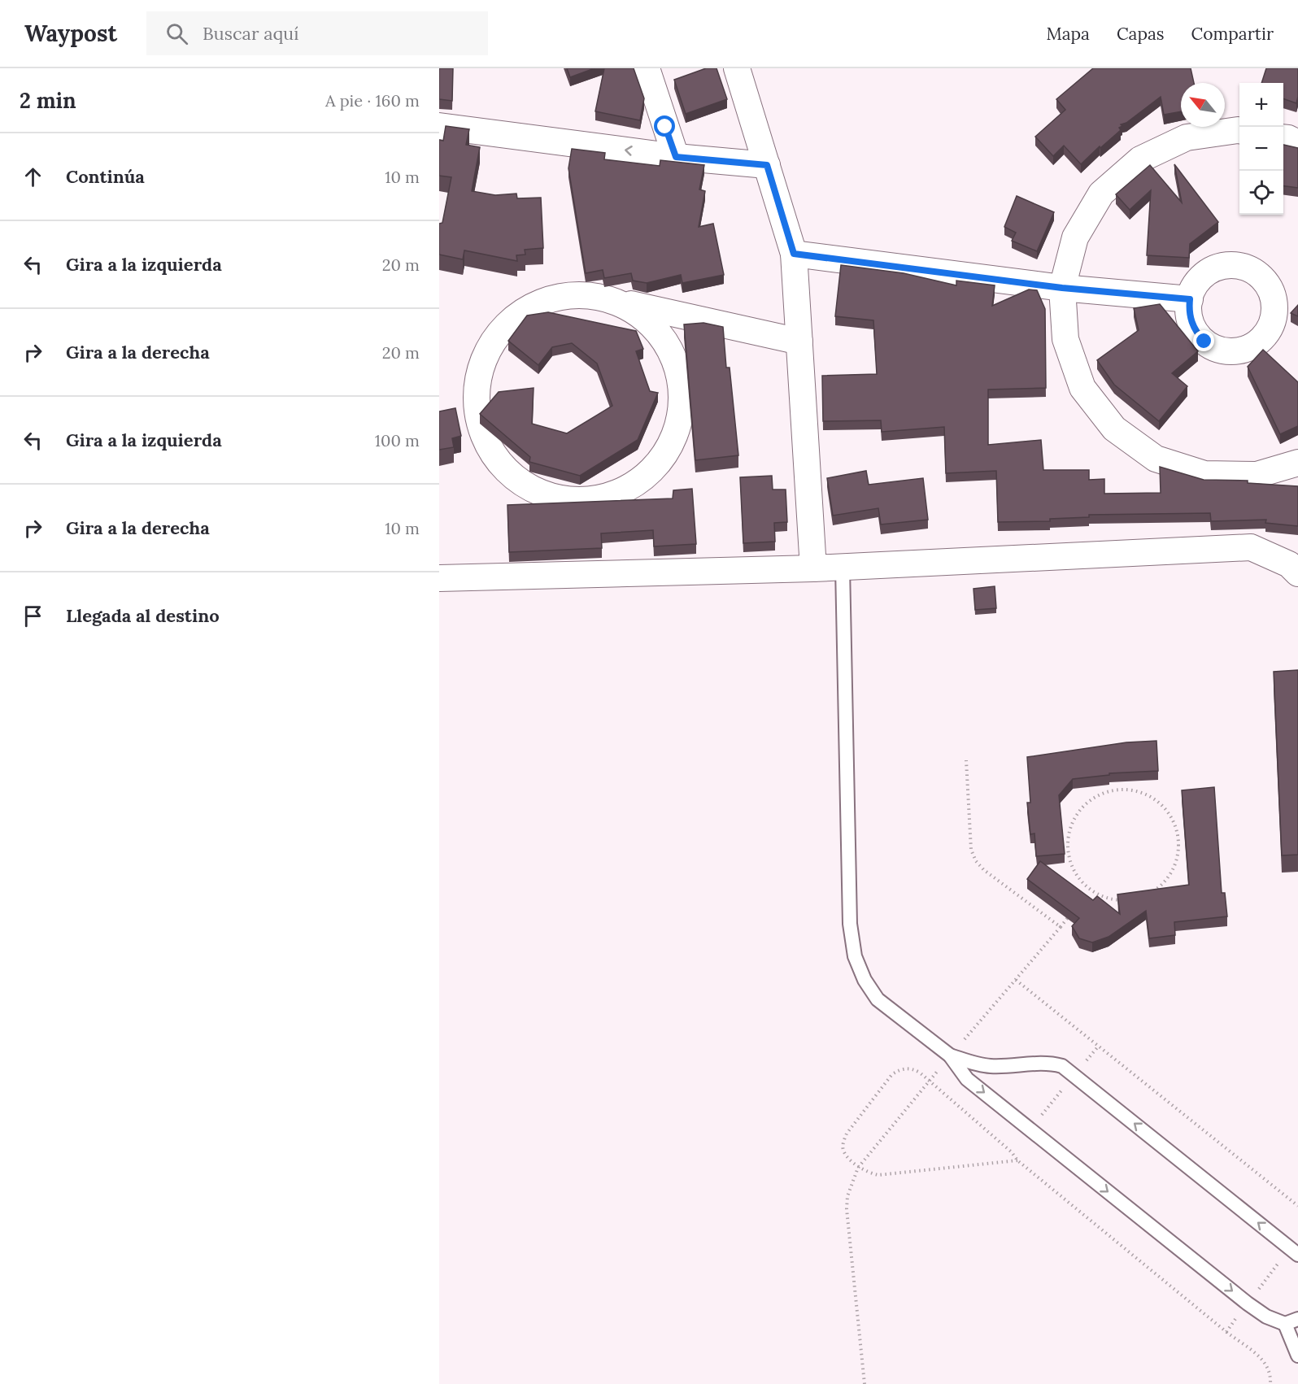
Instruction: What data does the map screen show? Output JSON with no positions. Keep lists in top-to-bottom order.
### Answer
{
  "north": "top left",
  "page": {
    "header": "Waypost",
    "search": "Buscar aquí",
    "nav": ["Mapa", "Capas", "Compartir"],
    "heading": ["2 min", "A pie · 160 m"],
    "map_buttons": ["+", "−"],
    "list": [
      ["Continúa", "10 m"],
      ["Gira a la izquierda", "20 m"],
      ["Gira a la derecha", "20 m"],
      ["Gira a la izquierda", "100 m"],
      ["Gira a la derecha", "10 m"],
      "Llegada al destino"
    ]
  }
}
